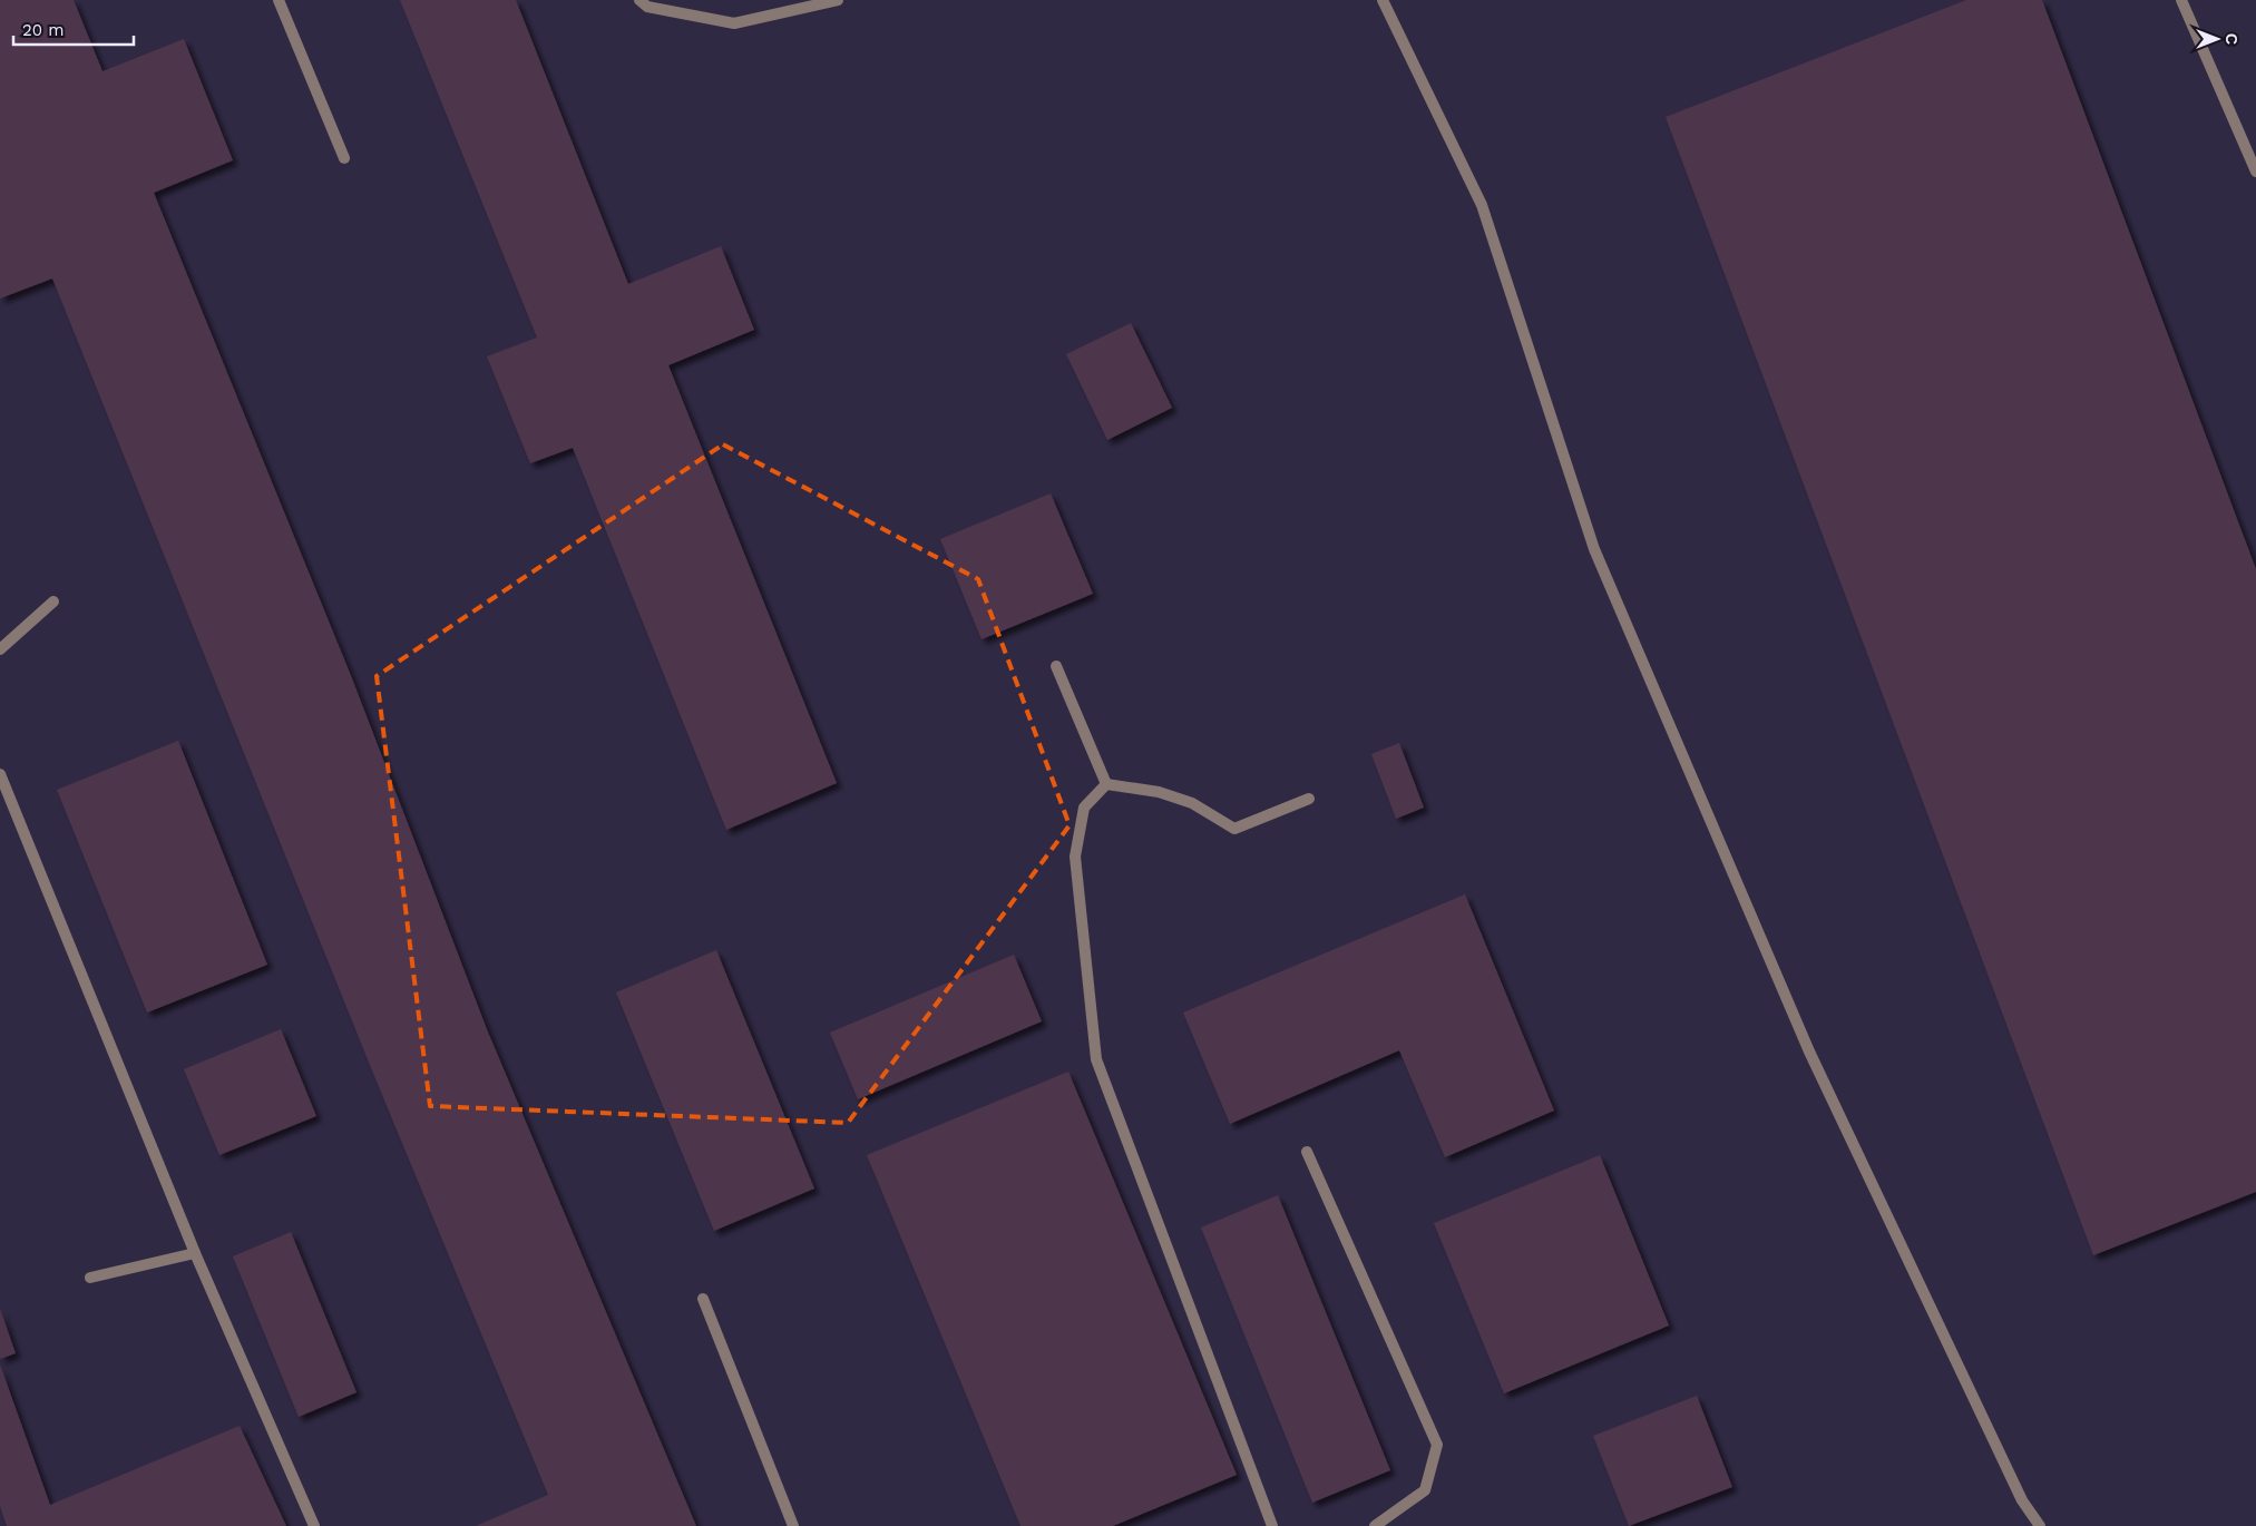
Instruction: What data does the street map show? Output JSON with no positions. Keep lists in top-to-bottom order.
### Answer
{
  "scale_bar": "20 m",
  "north": "right"
}
